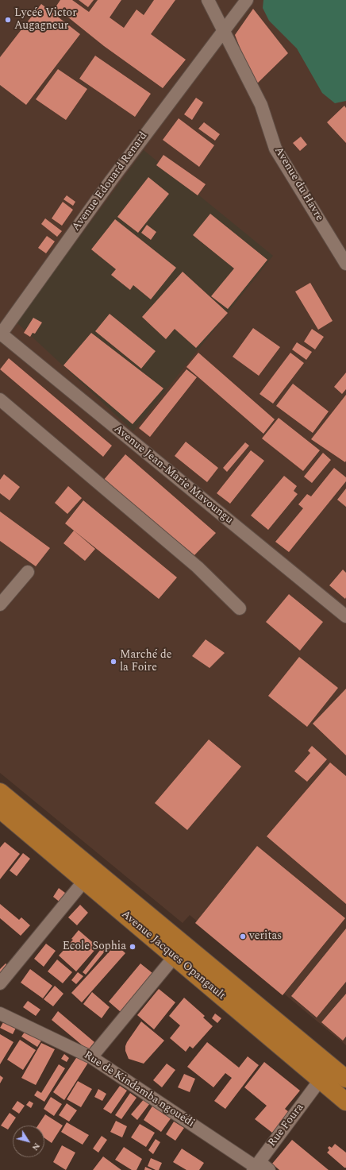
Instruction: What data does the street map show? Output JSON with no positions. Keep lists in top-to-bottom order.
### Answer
{
  "streets": {
    "highway": ["Avenue Jacques Opangault"],
    "street": [
      "Avenue Edouard Renard",
      "Avenue du Havre",
      "Avenue Jean-Marie Mavoungu",
      "Rue de Kindamba ngouédi",
      "Rue Foura"
    ]
  },
  "crossings": [
    ["Avenue Edouard Renard", "Avenue du Havre"],
    ["Avenue Edouard Renard", "Avenue Jean-Marie Mavoungu"],
    ["Avenue Jacques Opangault", "Rue Foura"],
    ["Rue de Kindamba ngouédi", "Rue Foura"]
  ],
  "places": [
    "Lycée Victor Augagneur",
    "Marché de la Foire",
    "veritas",
    "Ecole Sophia"
  ],
  "north": "bottom right"
}
